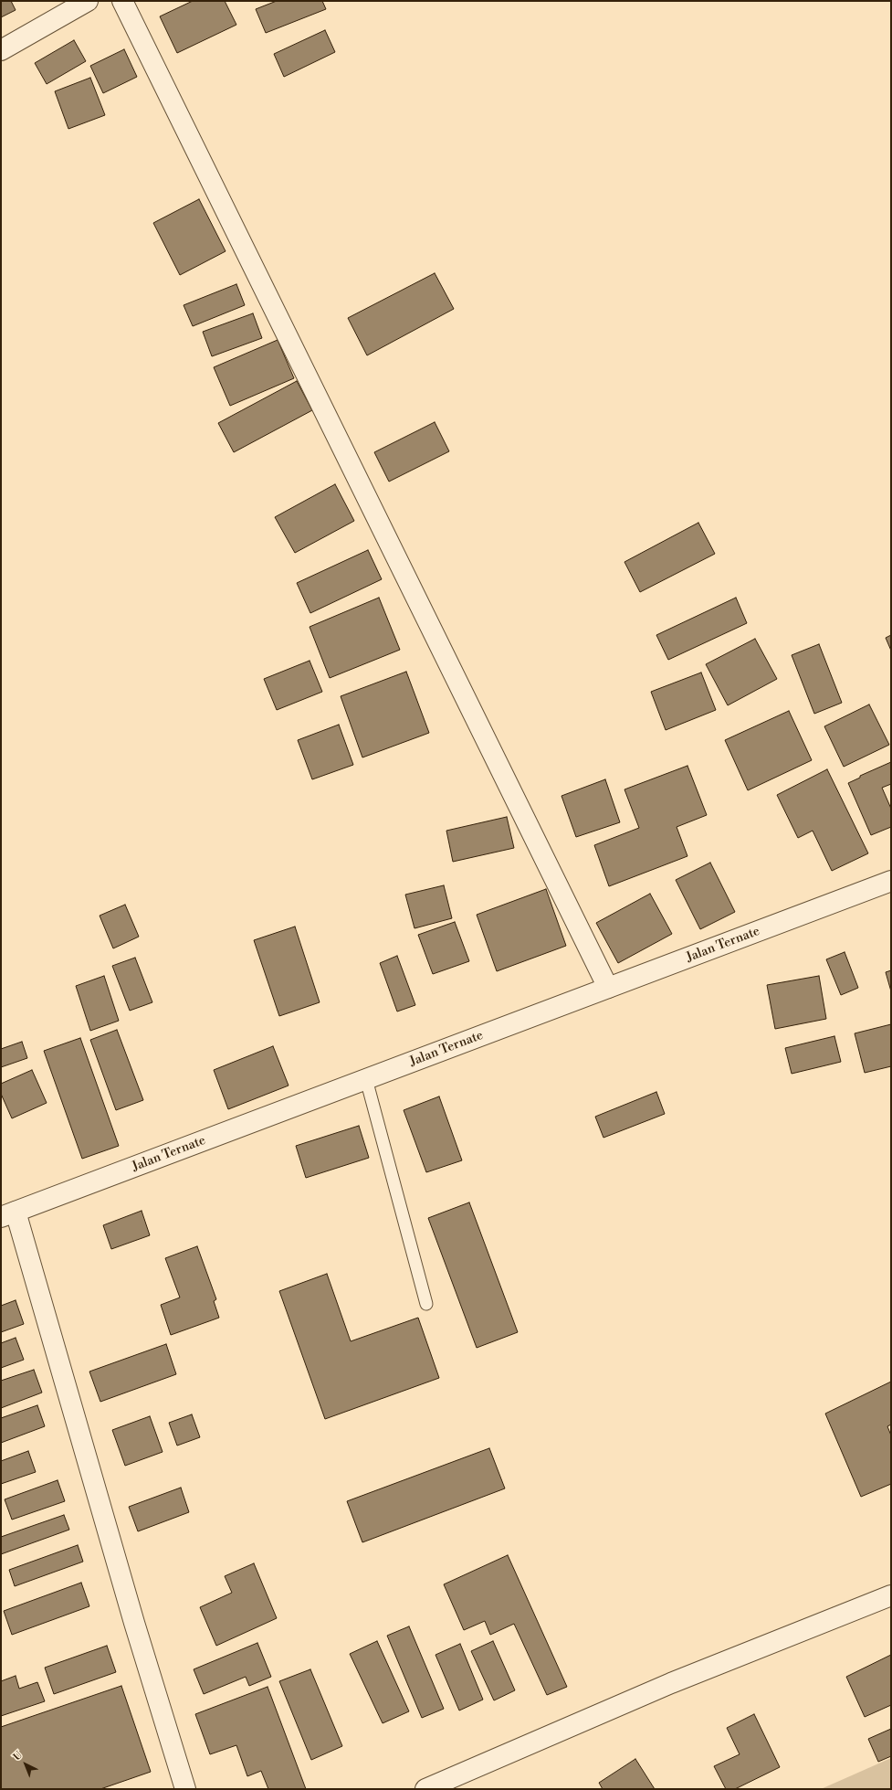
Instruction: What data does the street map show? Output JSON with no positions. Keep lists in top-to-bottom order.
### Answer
{
  "streets": {
    "street": ["Jalan Ternate"]
  },
  "north": "top left"
}
